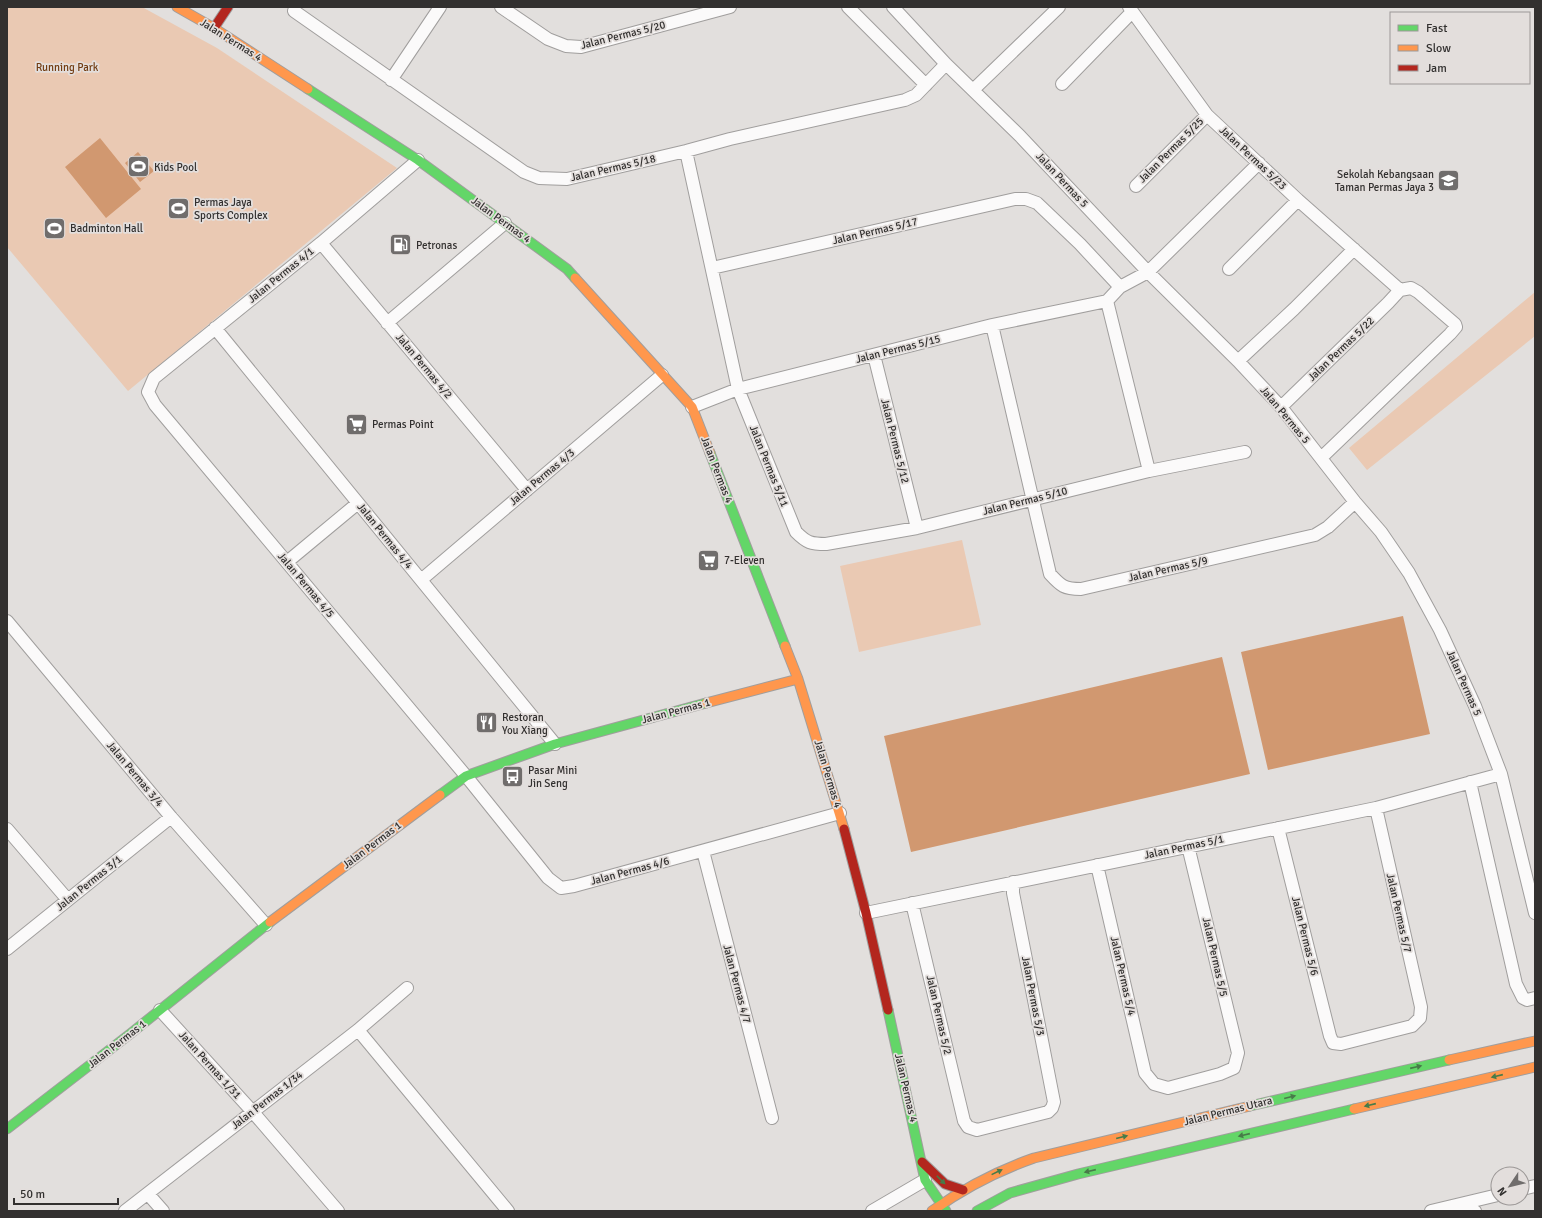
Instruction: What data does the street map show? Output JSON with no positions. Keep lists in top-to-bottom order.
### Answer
{
  "streets": {
    "street": [
      "Jalan Permas 5/20",
      "Jalan Permas 4",
      "Jalan Permas 5/25",
      "Jalan Permas 5/23",
      "Jalan Permas 5/18",
      "Jalan Permas 5",
      "Jalan Permas 5/17",
      "Jalan Permas 4/1",
      "Jalan Permas 5/15",
      "Jalan Permas 5/22",
      "Jalan Permas 4/2",
      "Jalan Permas 5/12",
      "Jalan Permas 5/11",
      "Jalan Permas 4/3",
      "Jalan Permas 5/10",
      "Jalan Permas 4/4",
      "Jalan Permas 5/9",
      "Jalan Permas 4/5",
      "Jalan Permas 1",
      "Jalan Permas 3/4",
      "Jalan Permas 5/1",
      "Jalan Permas 4/6",
      "Jalan Permas 3/1",
      "Jalan Permas 5/7",
      "Jalan Permas 5/6",
      "Jalan Permas 5/5",
      "Jalan Permas 5/4",
      "Jalan Permas 4/7",
      "Jalan Permas 5/3",
      "Jalan Permas 5/2",
      "Jalan Permas 1/31",
      "Jalan Permas 1/34",
      "Jalan Permas Utara"
    ]
  },
  "crossings": [
    ["Jalan Permas 4", "Jalan Permas 4/1"],
    ["Jalan Permas 4", "Jalan Permas 5/15"],
    ["Jalan Permas 4", "Jalan Permas 4/3"],
    ["Jalan Permas 4", "Jalan Permas 1"],
    ["Jalan Permas 4", "Jalan Permas 5/1"],
    ["Jalan Permas 4", "Jalan Permas 4/6"],
    ["Jalan Permas 4", "Jalan Permas Utara"],
    ["Jalan Permas 5/25", "Jalan Permas 5/23"],
    ["Jalan Permas 5/23", "Jalan Permas 5/22"],
    ["Jalan Permas 5/18", "Jalan Permas 5/11"],
    ["Jalan Permas 5", "Jalan Permas 5/22"],
    ["Jalan Permas 5", "Jalan Permas 5/9"],
    ["Jalan Permas 5", "Jalan Permas 5/1"],
    ["Jalan Permas 5/17", "Jalan Permas 5/11"],
    ["Jalan Permas 4/1", "Jalan Permas 4/2"],
    ["Jalan Permas 4/1", "Jalan Permas 4/4"],
    ["Jalan Permas 4/1", "Jalan Permas 4/5"],
    ["Jalan Permas 5/15", "Jalan Permas 5/12"],
    ["Jalan Permas 5/15", "Jalan Permas 5/11"],
    ["Jalan Permas 4/2", "Jalan Permas 4/3"],
    ["Jalan Permas 5/12", "Jalan Permas 5/10"],
    ["Jalan Permas 5/11", "Jalan Permas 5/10"],
    ["Jalan Permas 4/3", "Jalan Permas 4/4"],
    ["Jalan Permas 5/10", "Jalan Permas 5/9"],
    ["Jalan Permas 4/4", "Jalan Permas 1"],
    ["Jalan Permas 4/5", "Jalan Permas 1"],
    ["Jalan Permas 4/5", "Jalan Permas 4/6"],
    ["Jalan Permas 1", "Jalan Permas 3/4"],
    ["Jalan Permas 1", "Jalan Permas 4/6"],
    ["Jalan Permas 1", "Jalan Permas 1/31"],
    ["Jalan Permas 3/4", "Jalan Permas 3/1"],
    ["Jalan Permas 5/1", "Jalan Permas 5/7"],
    ["Jalan Permas 5/1", "Jalan Permas 5/6"],
    ["Jalan Permas 5/1", "Jalan Permas 5/5"],
    ["Jalan Permas 5/1", "Jalan Permas 5/4"],
    ["Jalan Permas 5/1", "Jalan Permas 5/3"],
    ["Jalan Permas 5/1", "Jalan Permas 5/2"],
    ["Jalan Permas 4/6", "Jalan Permas 4/7"],
    ["Jalan Permas 5/7", "Jalan Permas 5/6"],
    ["Jalan Permas 5/5", "Jalan Permas 5/4"],
    ["Jalan Permas 5/3", "Jalan Permas 5/2"],
    ["Jalan Permas 1/31", "Jalan Permas 1/34"]
  ],
  "parks": ["Running Park"],
  "places": {
    "sports": ["Kids Pool", "Permas Jaya Sports Complex", "Badminton Hall"],
    "school or university": ["Sekolah Kebangsaan Taman Permas Jaya 3"],
    "fuel station": ["Petronas"],
    "supermarket": ["Permas Point", "7-Eleven"],
    "restaurant": ["Restoran You Xiang"],
    "bus stop": ["Pasar Mini Jin Seng"]
  },
  "legend": ["Fast", "Slow", "Jam"],
  "scale_bar": "50 m",
  "north": "bottom left"
}
